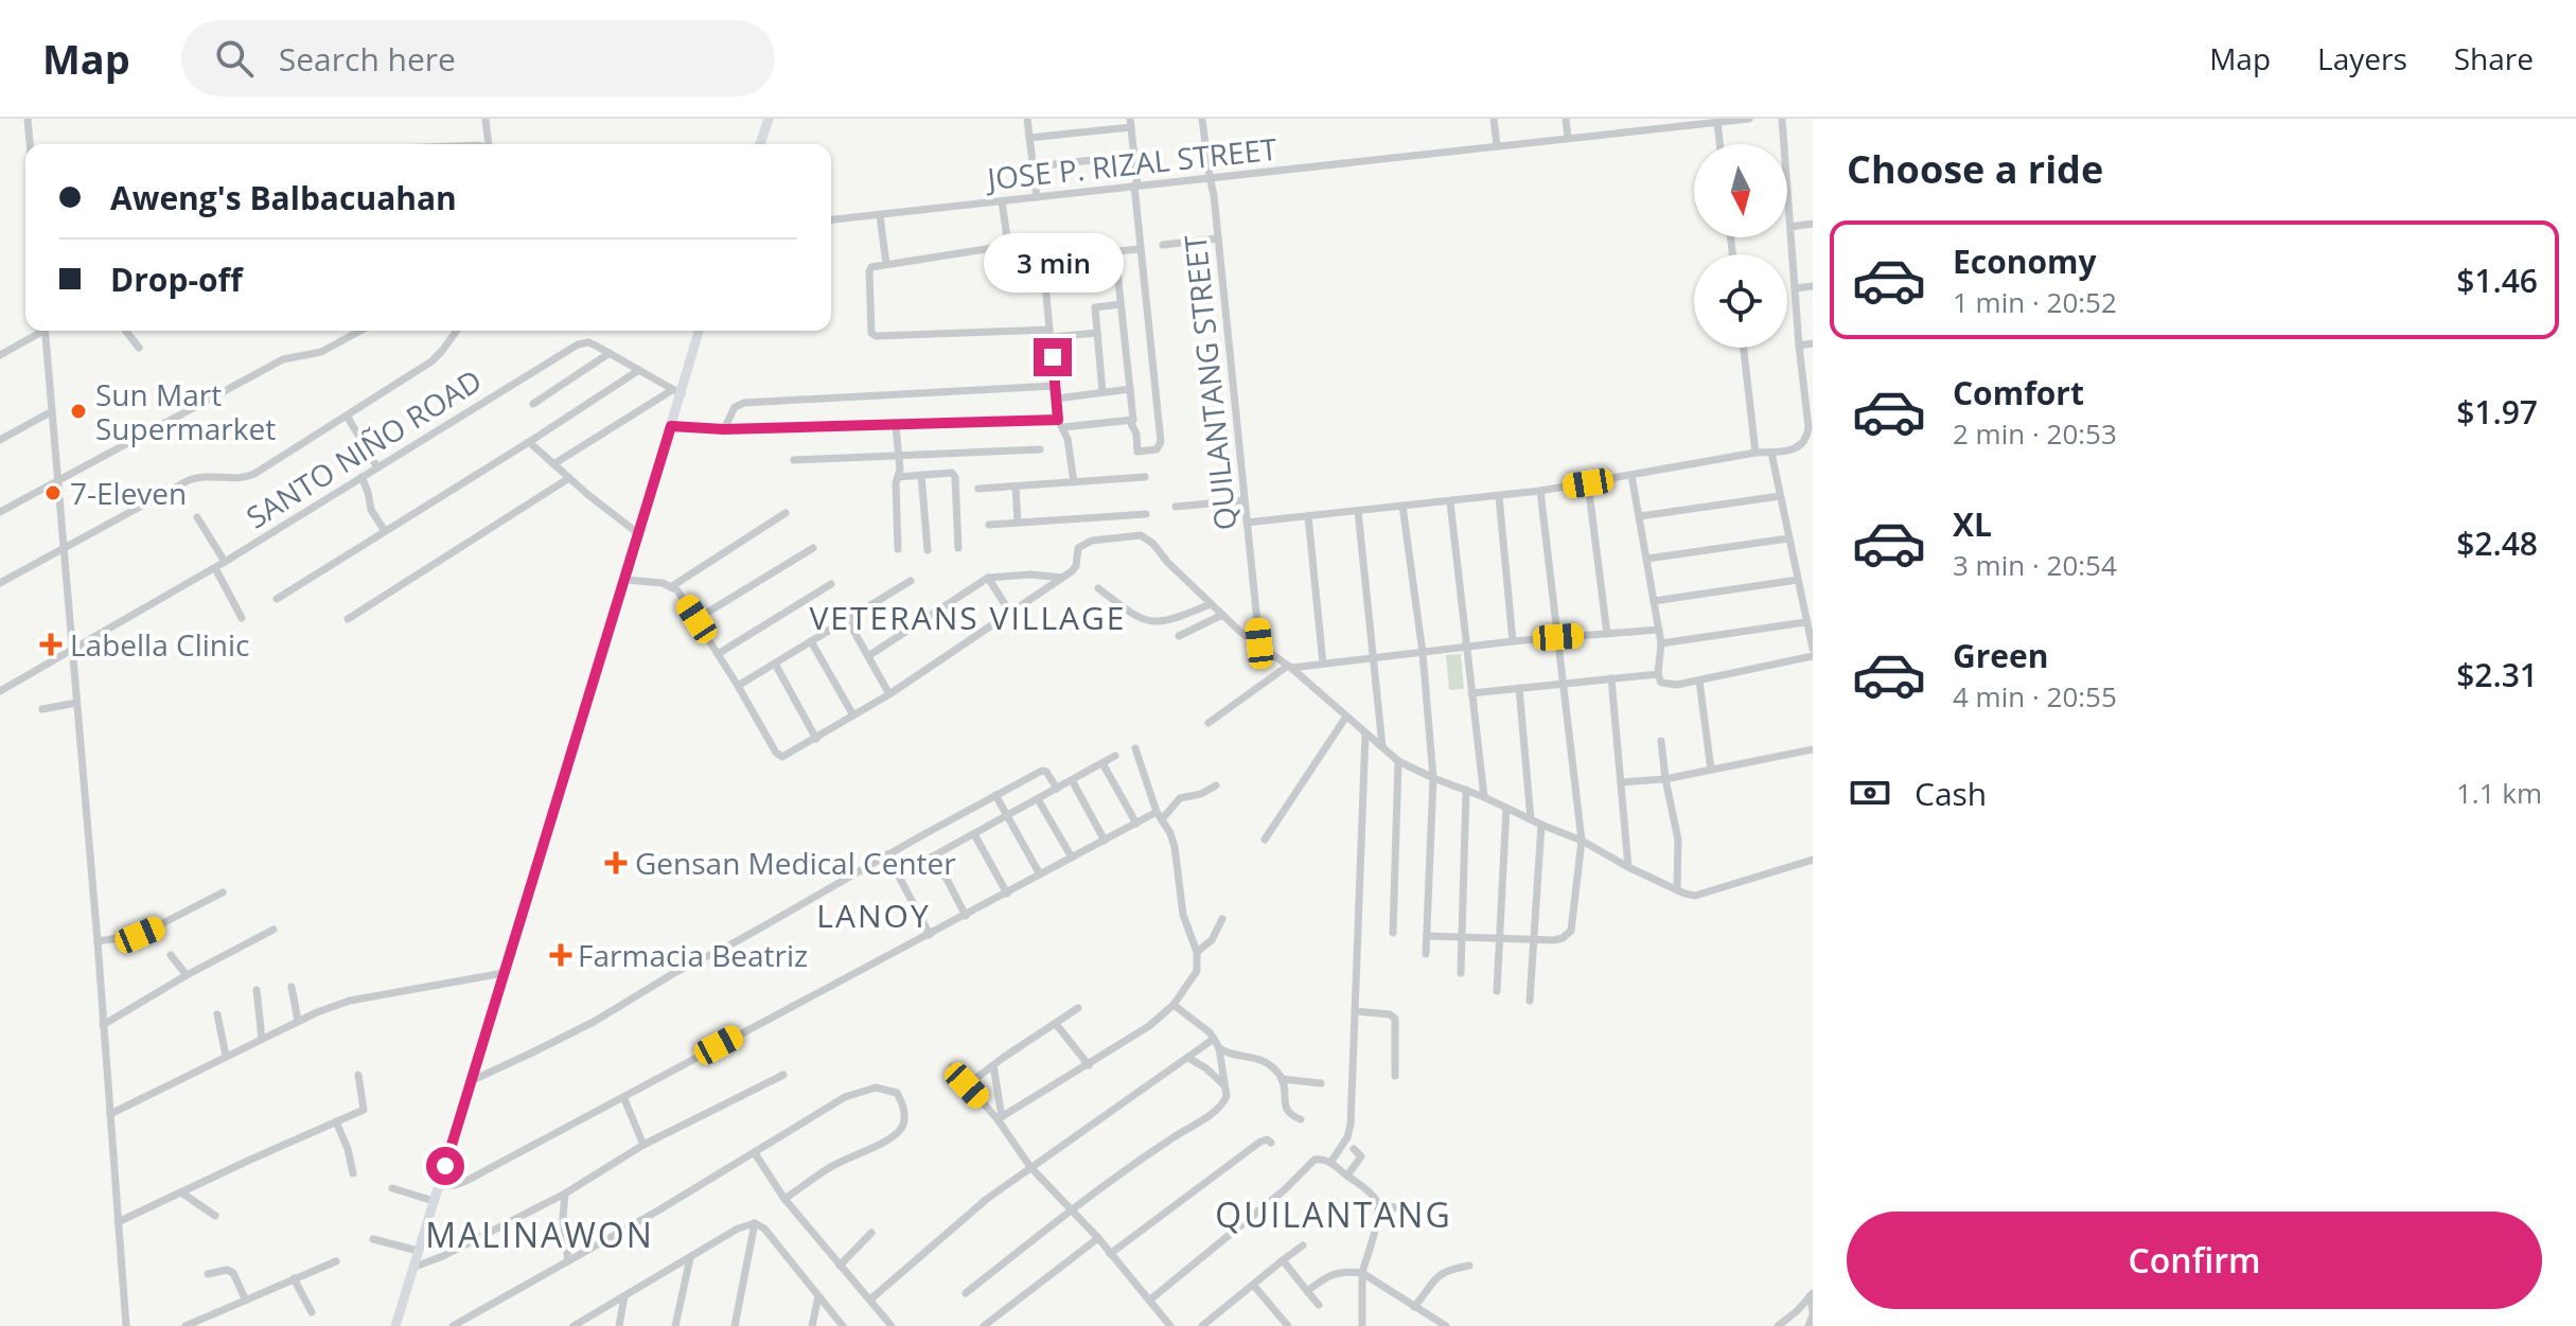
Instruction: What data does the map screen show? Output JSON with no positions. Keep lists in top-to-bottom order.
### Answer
{
  "streets": {
    "street": ["JOSE P. RIZAL STREET", "QUILANTANG STREET", "SANTO NIÑO ROAD"]
  },
  "crossings": [
    ["JOSE P. RIZAL STREET", "QUILANTANG STREET"]
  ],
  "districts": [
    "VETERANS VILLAGE",
    "LANOY",
    "QUILANTANG",
    "MALINAWON"
  ],
  "places": {
    "other": ["Sun Mart Supermarket", "7-Eleven"],
    "health": ["Labella Clinic", "Gensan Medical Center", "Farmacia Beatriz"]
  },
  "north": "bottom",
  "page": {
    "header": "Map",
    "search": "Search here",
    "nav": ["Map", "Layers", "Share"],
    "heading": "Choose a ride",
    "banner": ["Aweng's Balbacuahan", "Drop-off"],
    "list": [
      {
        "name": "Economy",
        "note": "1 min · 20:52",
        "value": "$1.46"
      },
      {
        "name": "Comfort",
        "note": "2 min · 20:53",
        "value": "$1.97"
      },
      {
        "name": "XL",
        "note": "3 min · 20:54",
        "value": "$2.48"
      },
      {
        "name": "Green",
        "note": "4 min · 20:55",
        "value": "$2.31"
      }
    ],
    "bubble": "3 min",
    "pay": ["Cash", "1.1 km"],
    "buttons": "Confirm"
  }
}
